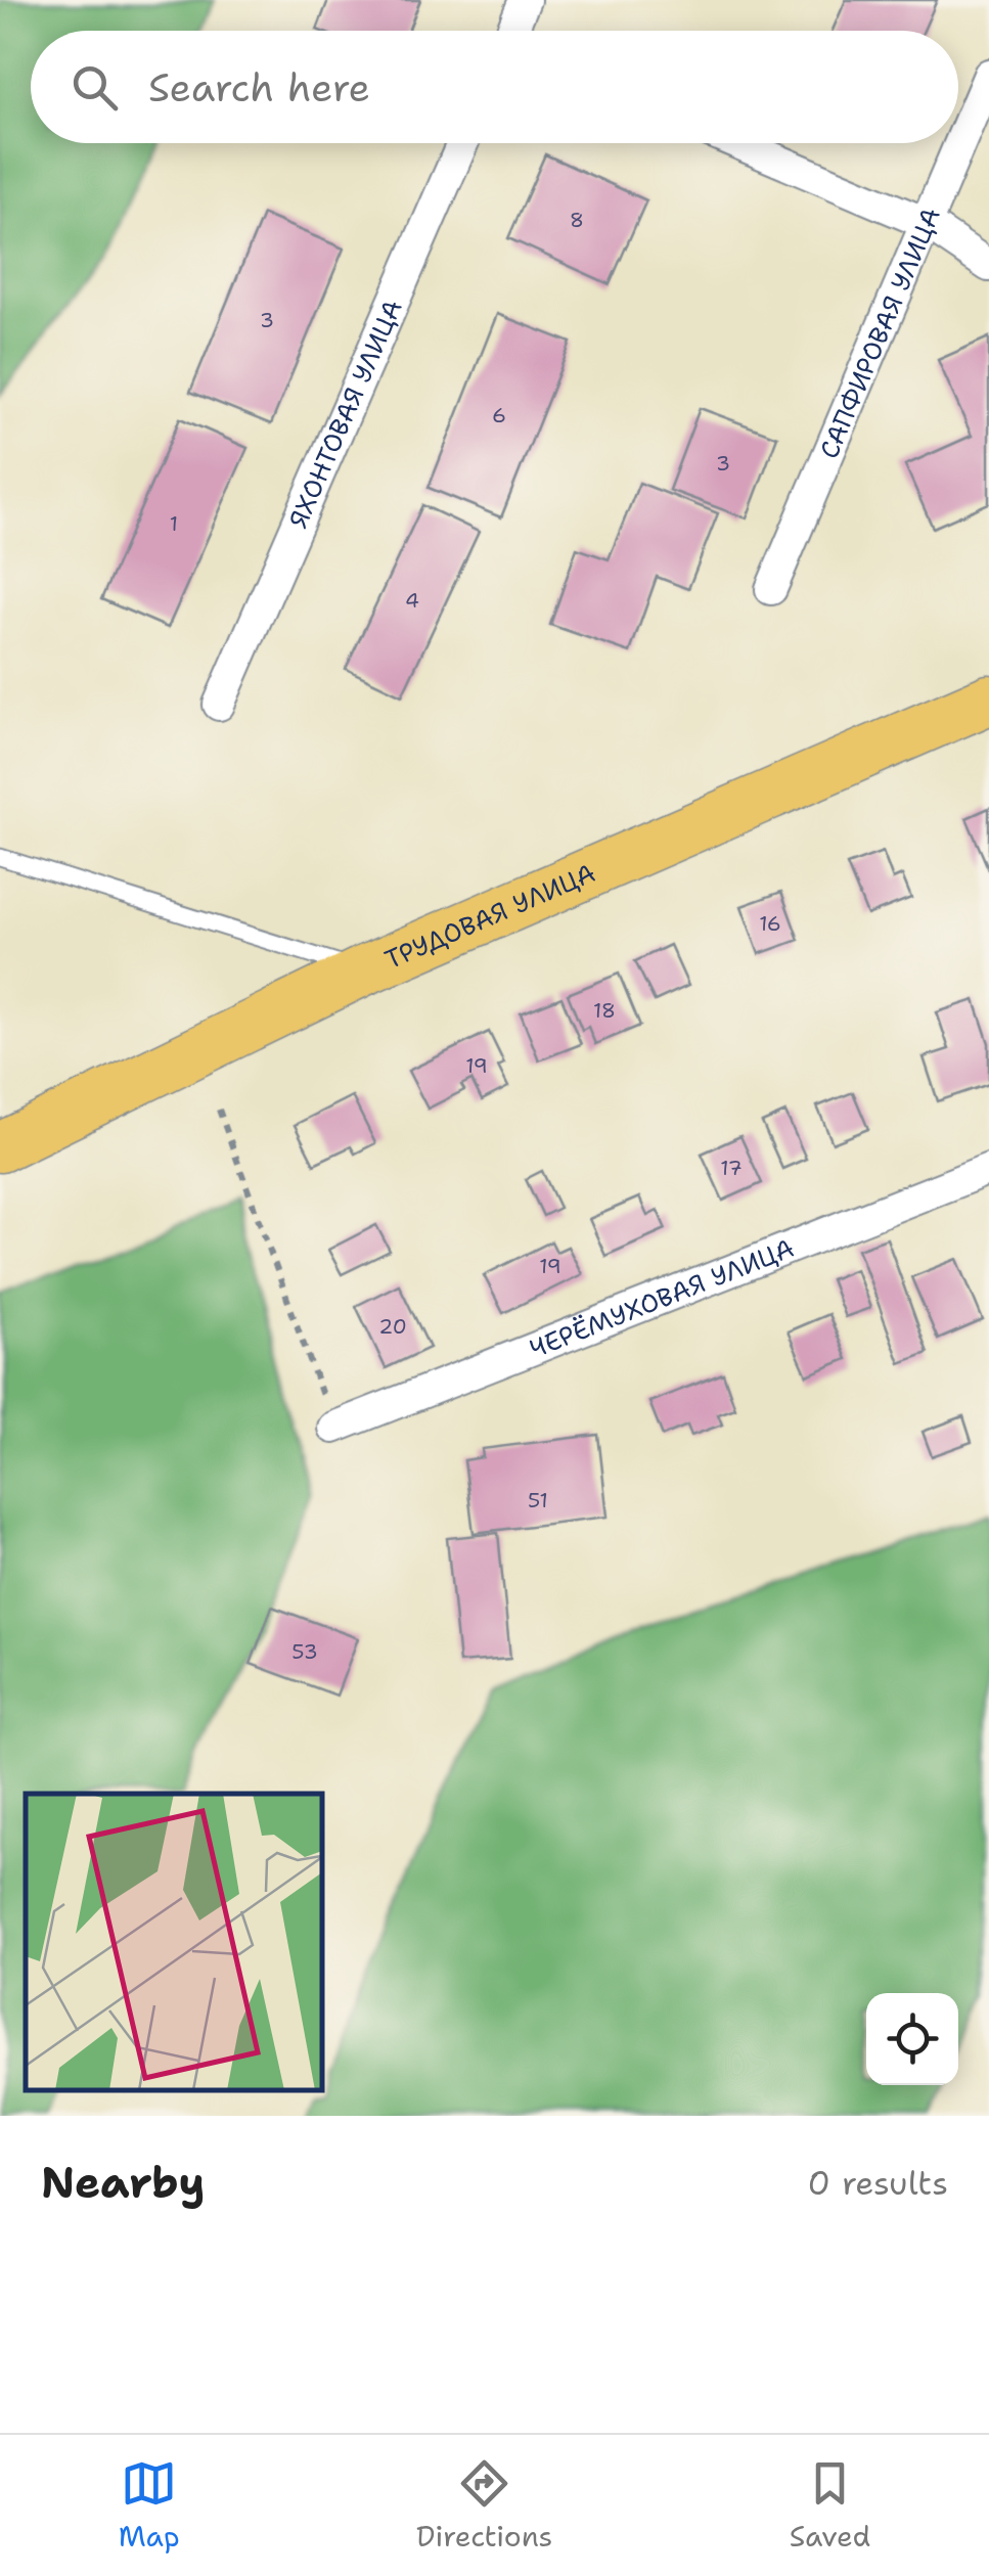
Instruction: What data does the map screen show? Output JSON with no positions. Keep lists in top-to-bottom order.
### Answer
{
  "streets": {
    "main road": ["ТРУДОВАЯ УЛИЦА"],
    "street": ["САПФИРОВАЯ УЛИЦА", "ЯХОНТОВАЯ УЛИЦА", "ЧЕРЁМУХОВАЯ УЛИЦА"]
  },
  "house_numbers": [
    "8",
    "3",
    "6",
    "3",
    "1",
    "4",
    "16",
    "18",
    "19",
    "17",
    "19",
    "20",
    "51",
    "53"
  ],
  "page": {
    "search": "Search here",
    "heading": ["Nearby", "0 results"],
    "nav": ["Map", "Directions", "Saved"]
  }
}
